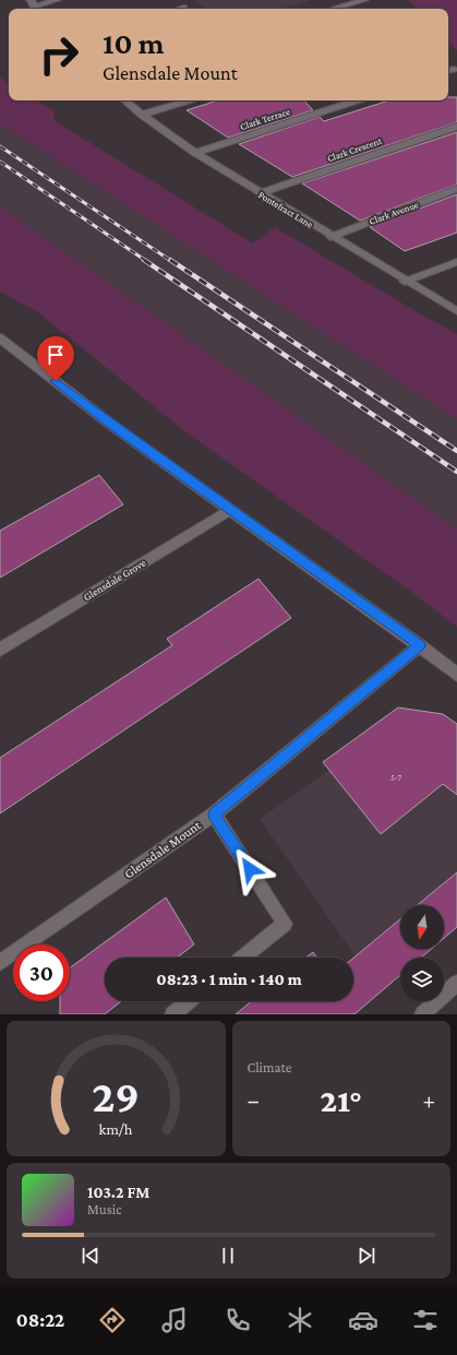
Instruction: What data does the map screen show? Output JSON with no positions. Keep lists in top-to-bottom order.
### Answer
{
  "streets": {
    "street": [
      "Clark Terrace",
      "Clark Crescent",
      "Pontefract Lane",
      "Clark Avenue",
      "Glensdale Grove",
      "Glensdale Mount"
    ]
  },
  "crossings": [
    ["Clark Terrace", "Pontefract Lane"],
    ["Clark Crescent", "Pontefract Lane"],
    ["Pontefract Lane", "Clark Avenue"]
  ],
  "house_numbers": ["5-7"],
  "north": "bottom",
  "page": {
    "turn": ["10 m", "Glensdale Mount"],
    "limit": "30",
    "trip": "08:23 · 1 min · 140 m",
    "tile": "Climate",
    "heat": ["−", "21°", "+"],
    "song": ["103.2 FM", "Music"],
    "tabs": "08:22",
    "gauge": ["29", "km/h"]
  }
}
